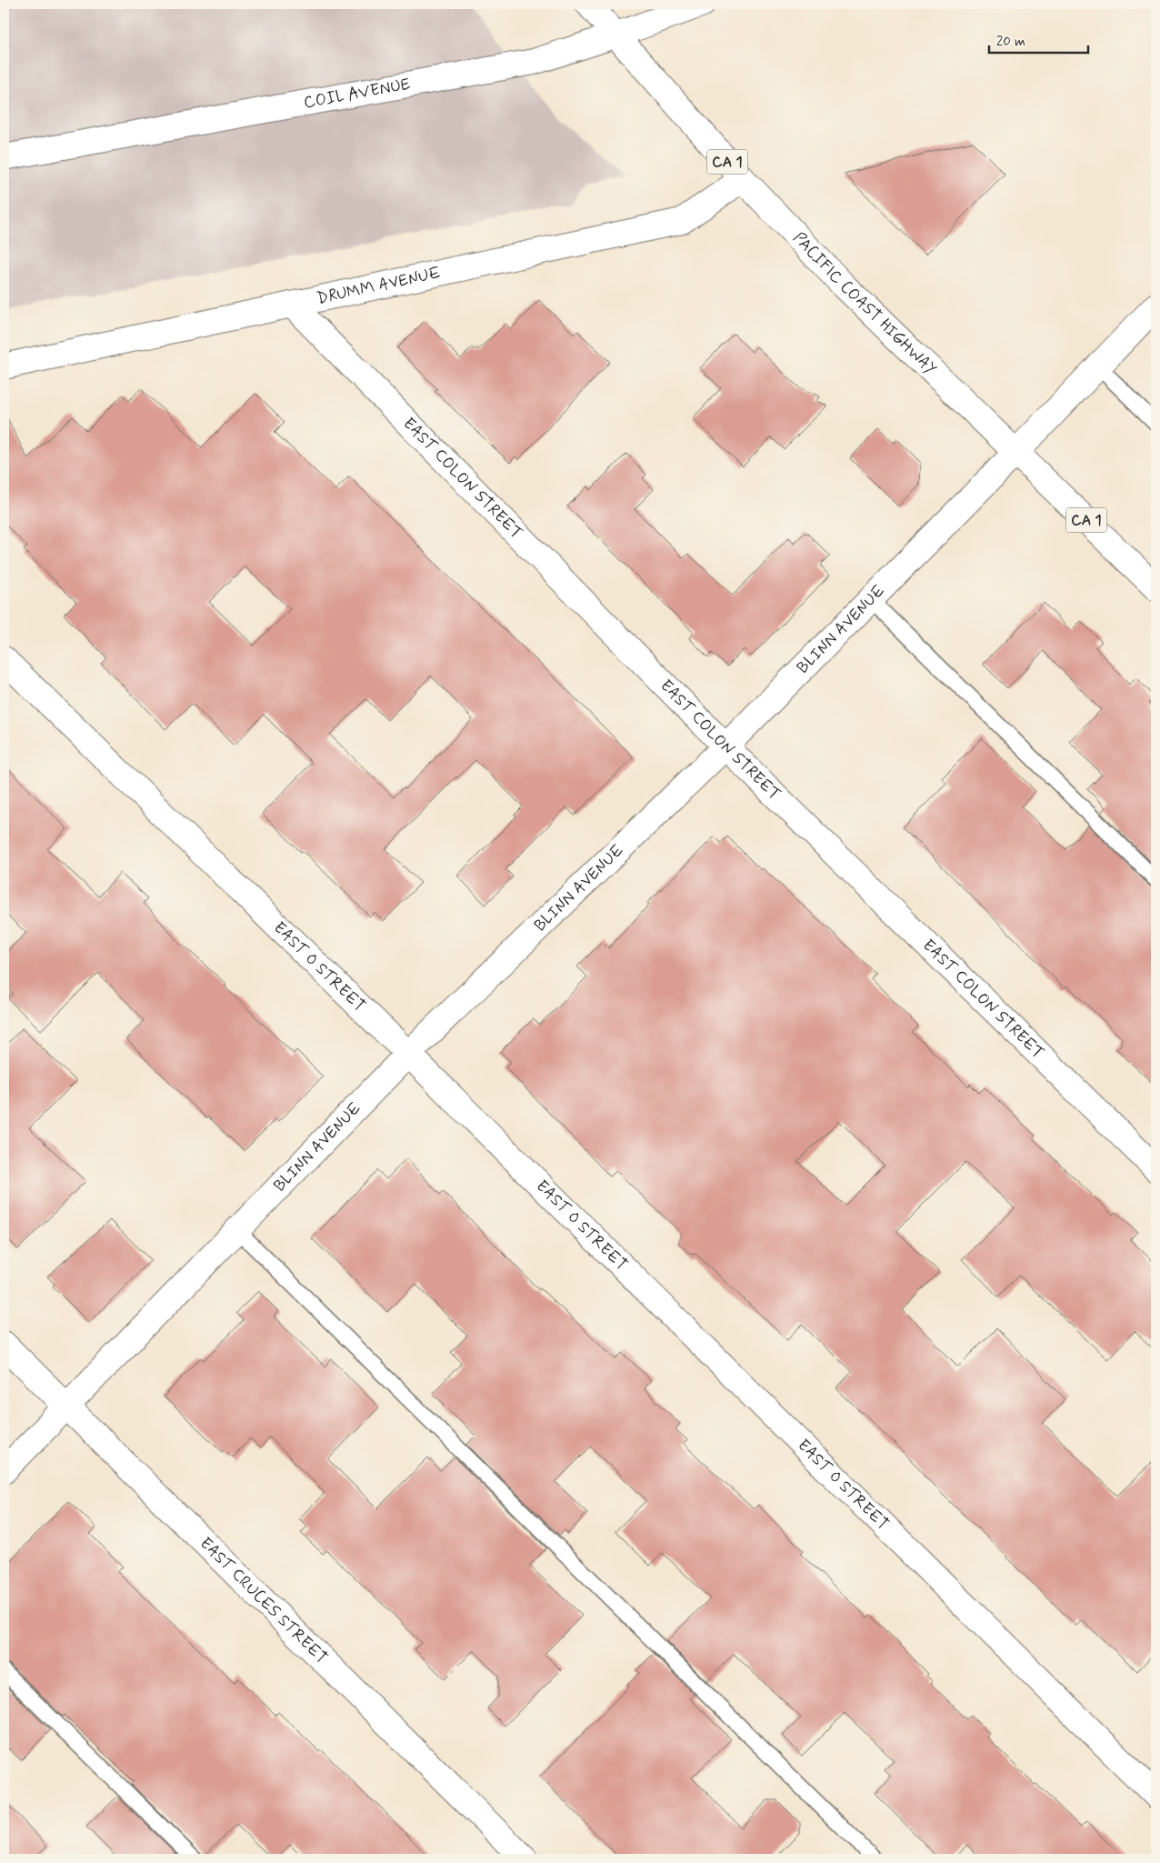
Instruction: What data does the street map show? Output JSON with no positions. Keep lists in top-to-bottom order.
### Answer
{
  "streets": {
    "main road": [
      "COIL AVENUE",
      "CA 1",
      "DRUMM AVENUE",
      "PACIFIC COAST HIGHWAY",
      "EAST COLON STREET",
      "BLINN AVENUE",
      "EAST O STREET",
      "EAST CRUCES STREET"
    ]
  },
  "crossings": [
    ["COIL AVENUE", "PACIFIC COAST HIGHWAY"],
    ["DRUMM AVENUE", "PACIFIC COAST HIGHWAY"],
    ["DRUMM AVENUE", "EAST COLON STREET"],
    ["PACIFIC COAST HIGHWAY", "BLINN AVENUE"],
    ["EAST COLON STREET", "BLINN AVENUE"],
    ["BLINN AVENUE", "EAST O STREET"],
    ["BLINN AVENUE", "EAST CRUCES STREET"]
  ],
  "scale_bar": "20 m"
}
